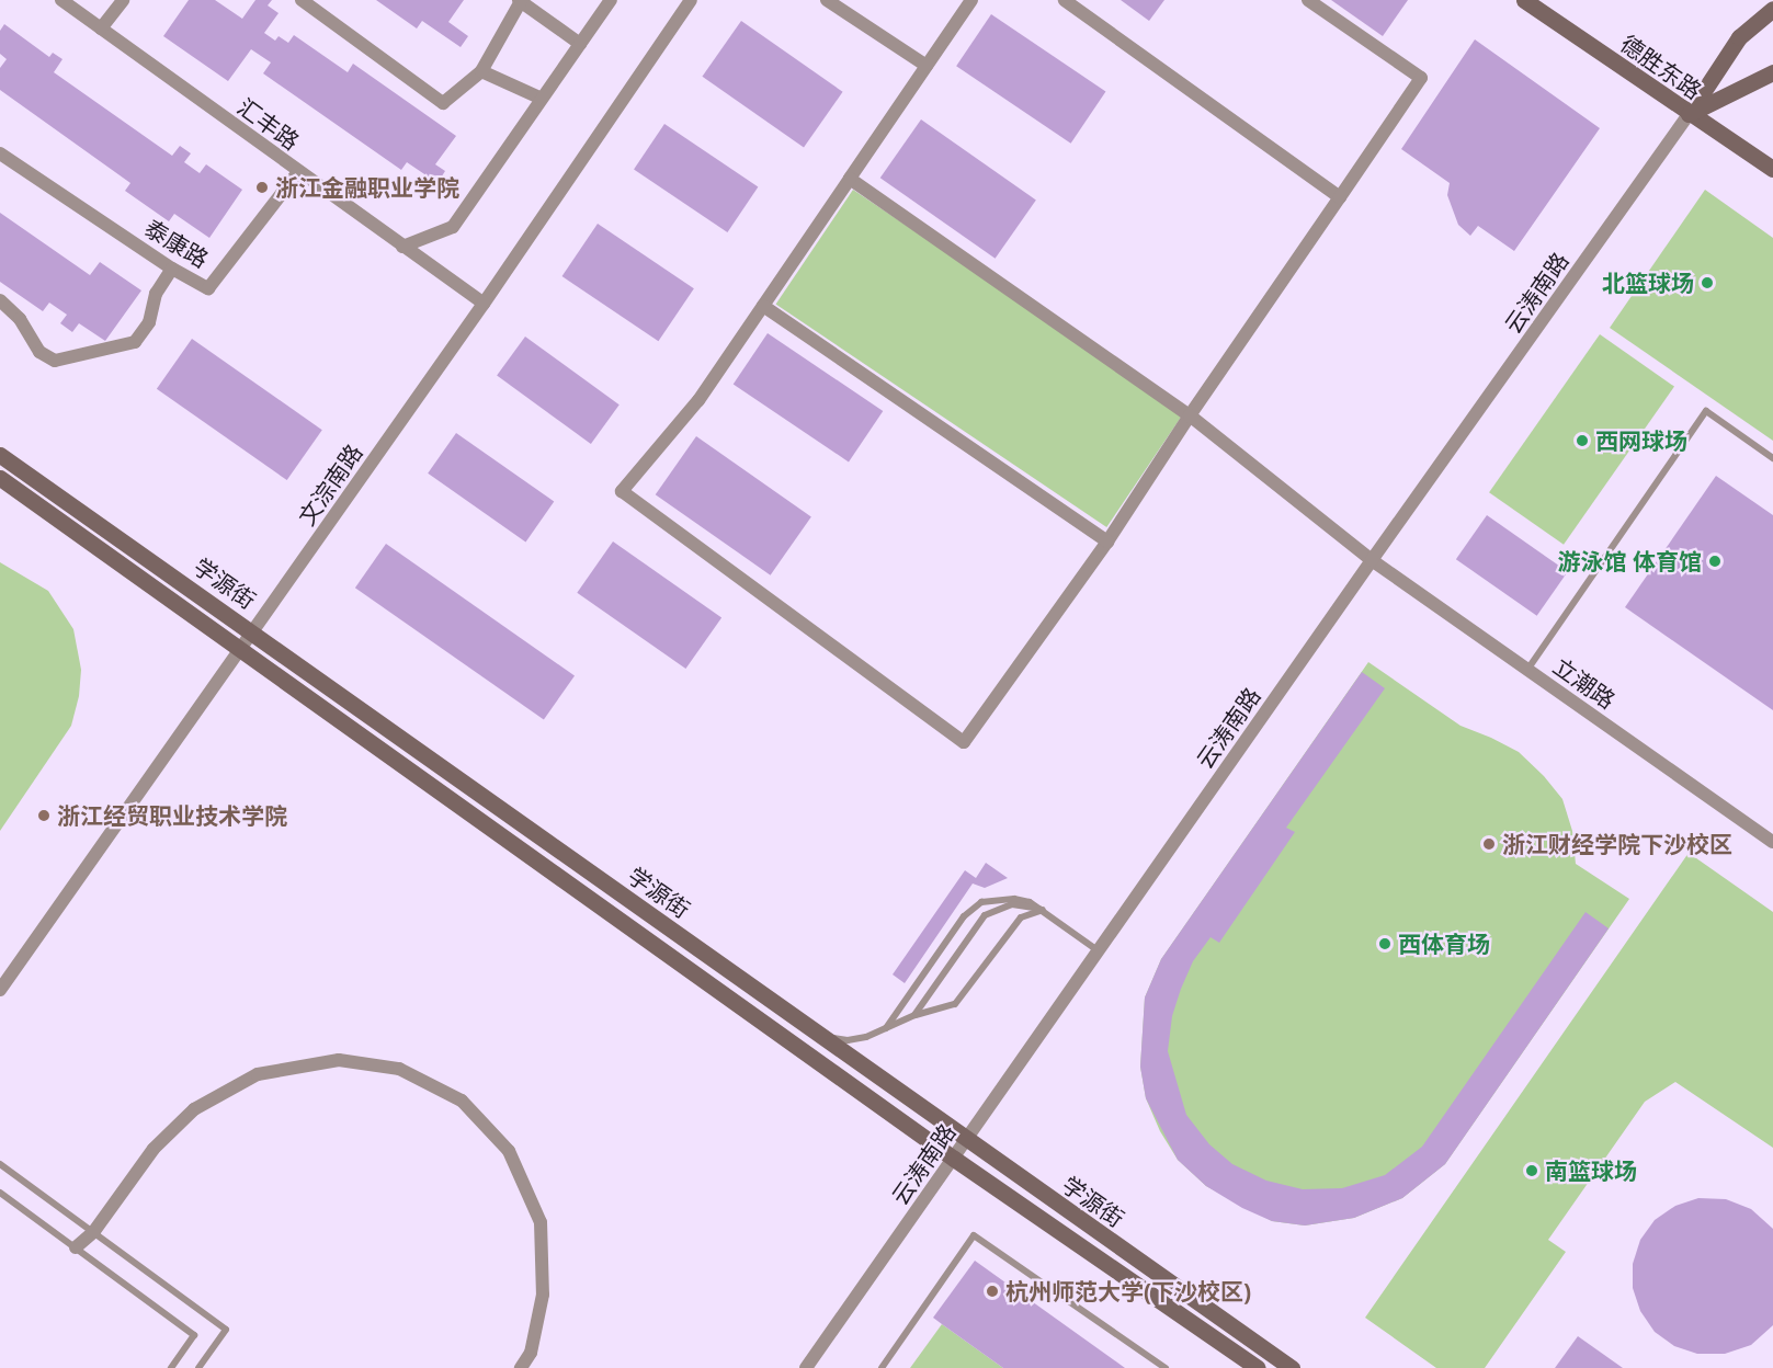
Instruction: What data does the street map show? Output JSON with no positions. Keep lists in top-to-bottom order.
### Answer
{
  "streets": {
    "main road": ["德胜东路", "学源街"],
    "street": [
      "汇丰路",
      "泰康路",
      "云涛南路",
      "文淙南路",
      "立潮路"
    ]
  },
  "crossings": [
    ["德胜东路", "云涛南路"],
    ["汇丰路", "泰康路"],
    ["汇丰路", "文淙南路"],
    ["云涛南路", "学源街"],
    ["云涛南路", "立潮路"],
    ["文淙南路", "学源街"]
  ],
  "places": [
    "浙江金融职业学院",
    "北篮球场",
    "西网球场",
    "游泳馆 体育馆",
    "浙江经贸职业技术学院",
    "浙江财经学院下沙校区",
    "西体育场",
    "南篮球场",
    "杭州师范大学(下沙校区)"
  ]
}
